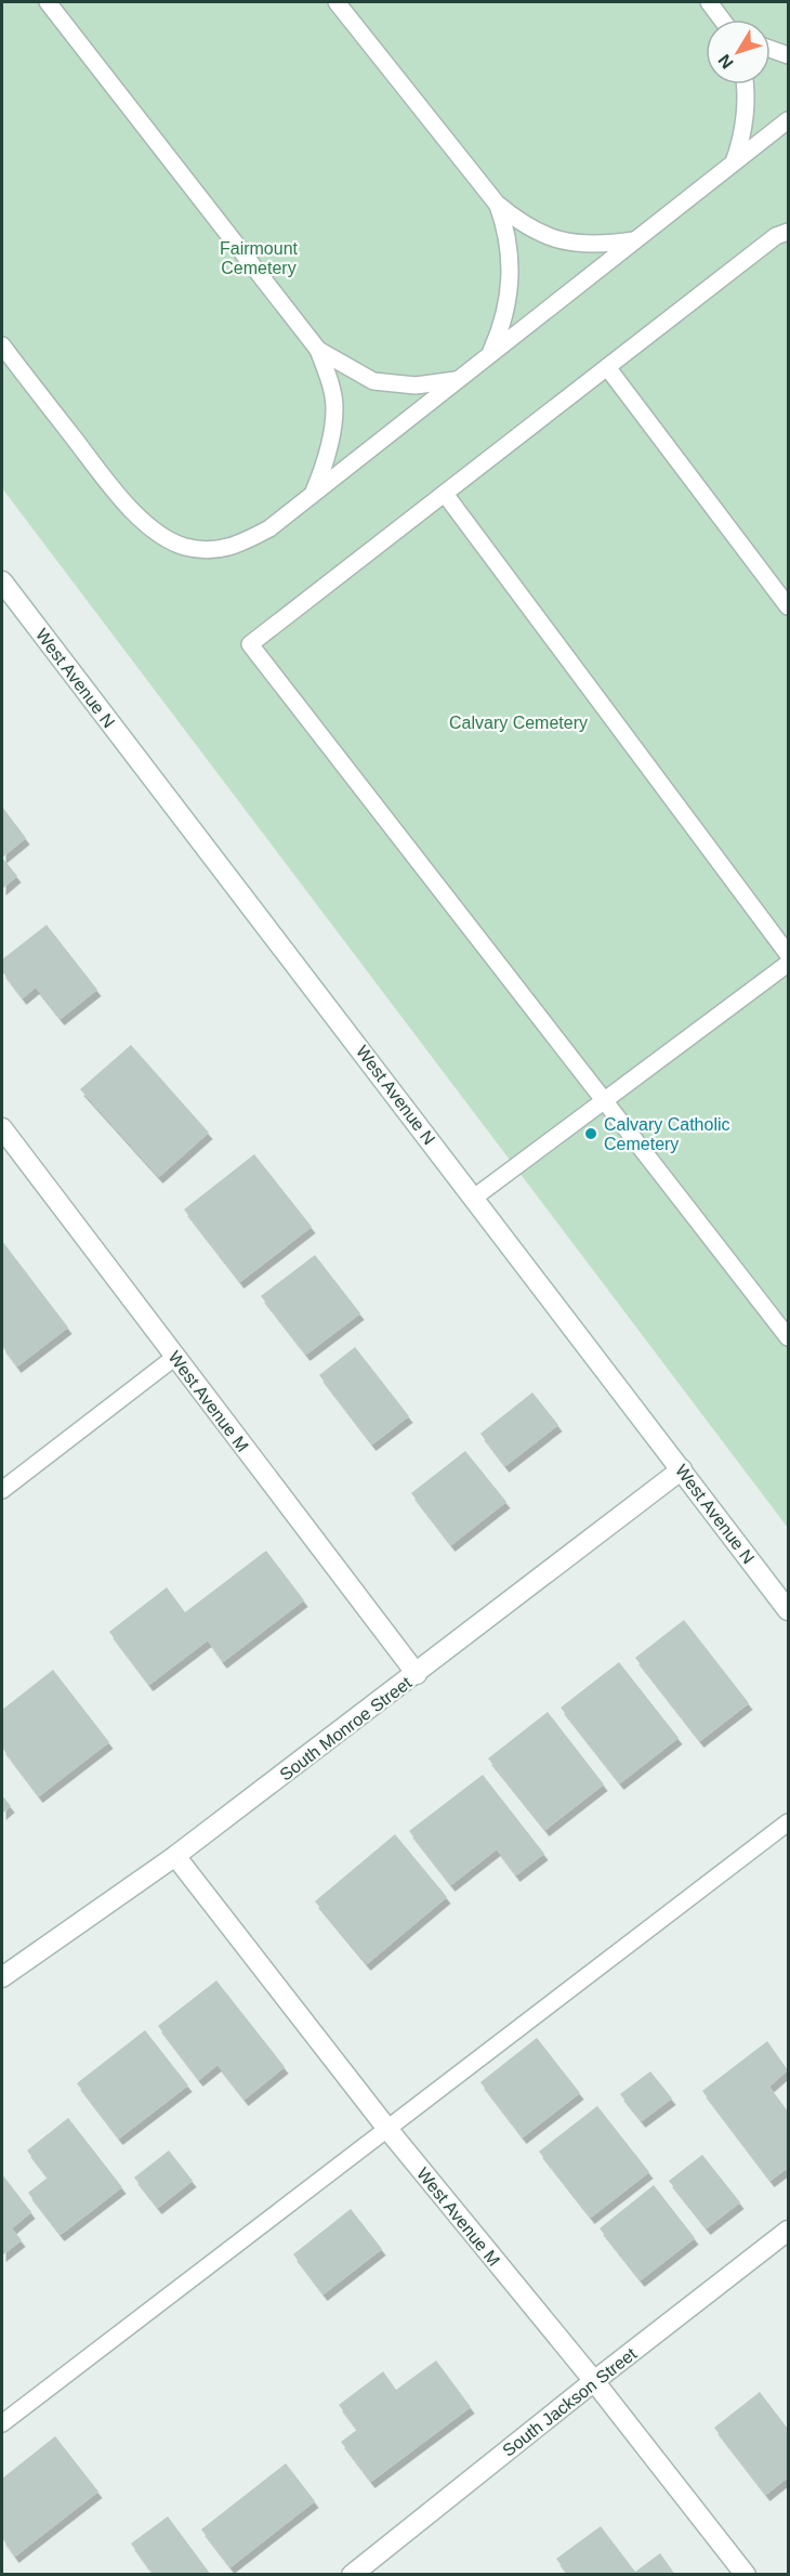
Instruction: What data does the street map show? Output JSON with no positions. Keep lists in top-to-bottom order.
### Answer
{
  "streets": {
    "street": [
      "West Avenue N",
      "West Avenue M",
      "South Monroe Street",
      "South Jackson Street"
    ]
  },
  "crossings": [
    ["West Avenue N", "South Monroe Street"],
    ["West Avenue M", "South Monroe Street"],
    ["West Avenue M", "South Jackson Street"]
  ],
  "parks": ["Fairmount Cemetery", "Calvary Cemetery"],
  "places": ["Calvary Catholic Cemetery"],
  "north": "bottom left"
}
